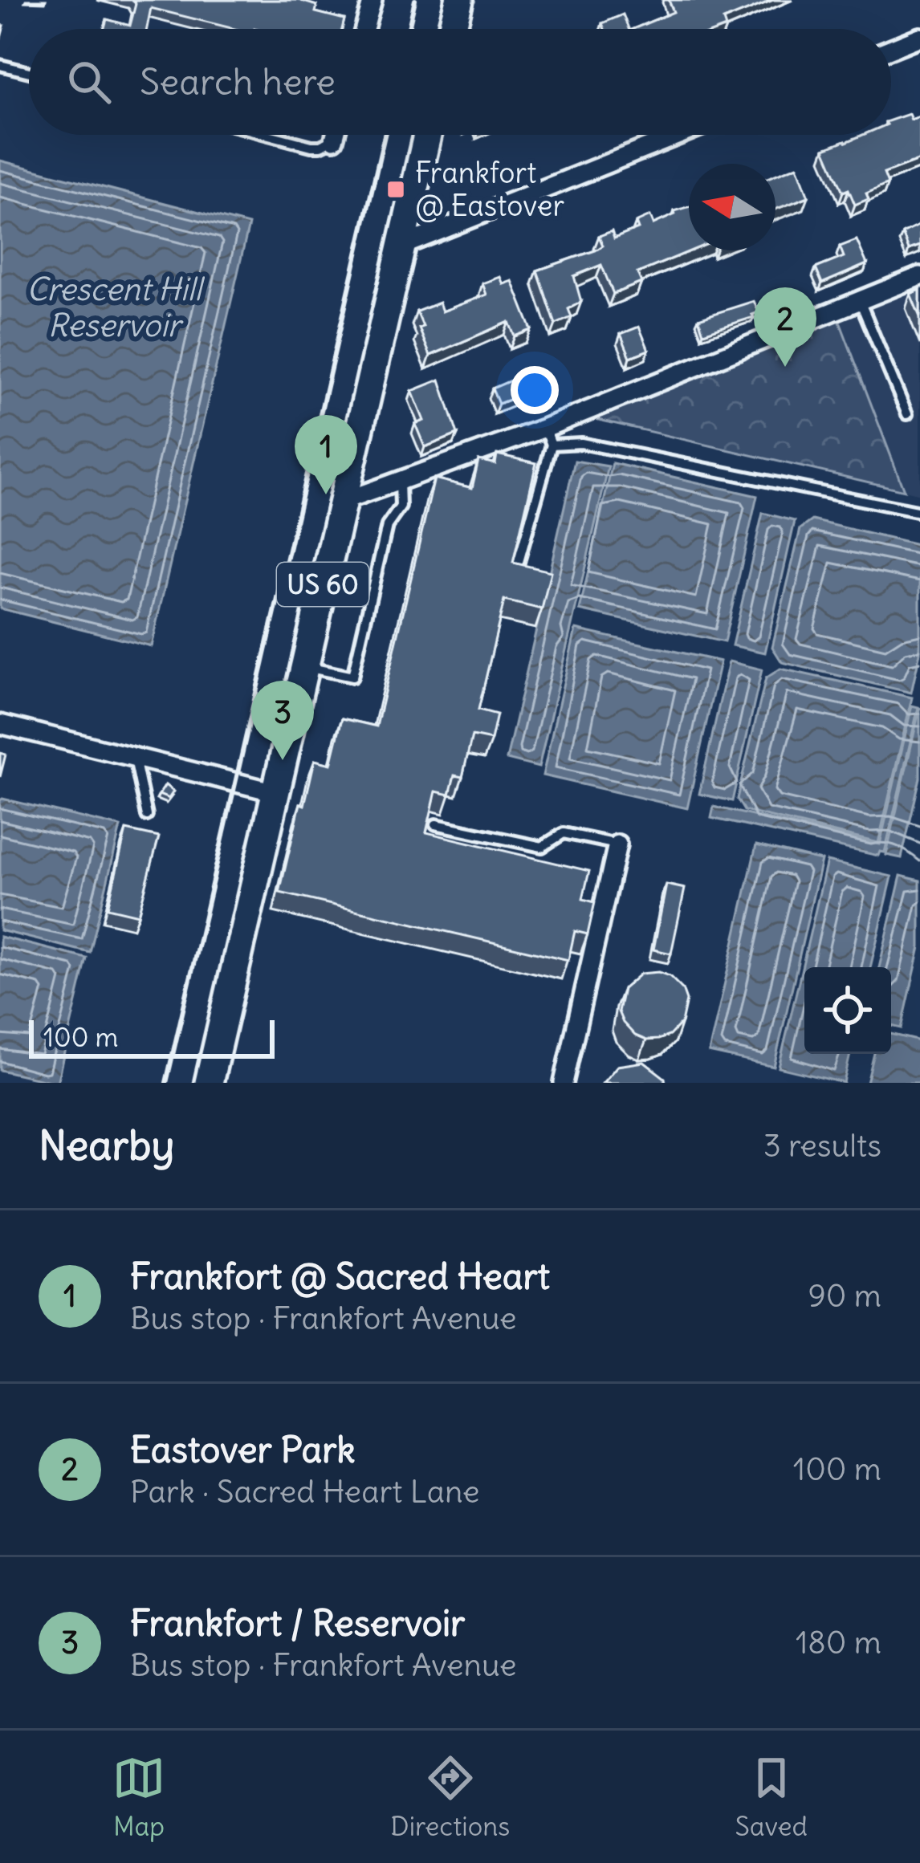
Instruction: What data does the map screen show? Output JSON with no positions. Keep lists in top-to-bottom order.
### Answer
{
  "streets": {
    "main road": ["US 60"]
  },
  "water": ["Crescent Hill Reservoir"],
  "places": {
    "transit": ["Frankfort @ Eastover"]
  },
  "scale_bar": "100 m",
  "north": "left",
  "page": {
    "search": "Search here",
    "pins": ["2", "1", "3"],
    "scale": "100 m",
    "heading": ["Nearby", "3 results"],
    "list": [
      {
        "mark": "1",
        "name": "Frankfort @ Sacred Heart",
        "note": "Bus stop · Frankfort Avenue",
        "value": "90 m"
      },
      {
        "mark": "2",
        "name": "Eastover Park",
        "note": "Park · Sacred Heart Lane",
        "value": "100 m"
      },
      {
        "mark": "3",
        "name": "Frankfort / Reservoir",
        "note": "Bus stop · Frankfort Avenue",
        "value": "180 m"
      }
    ],
    "nav": ["Map", "Directions", "Saved"]
  }
}
